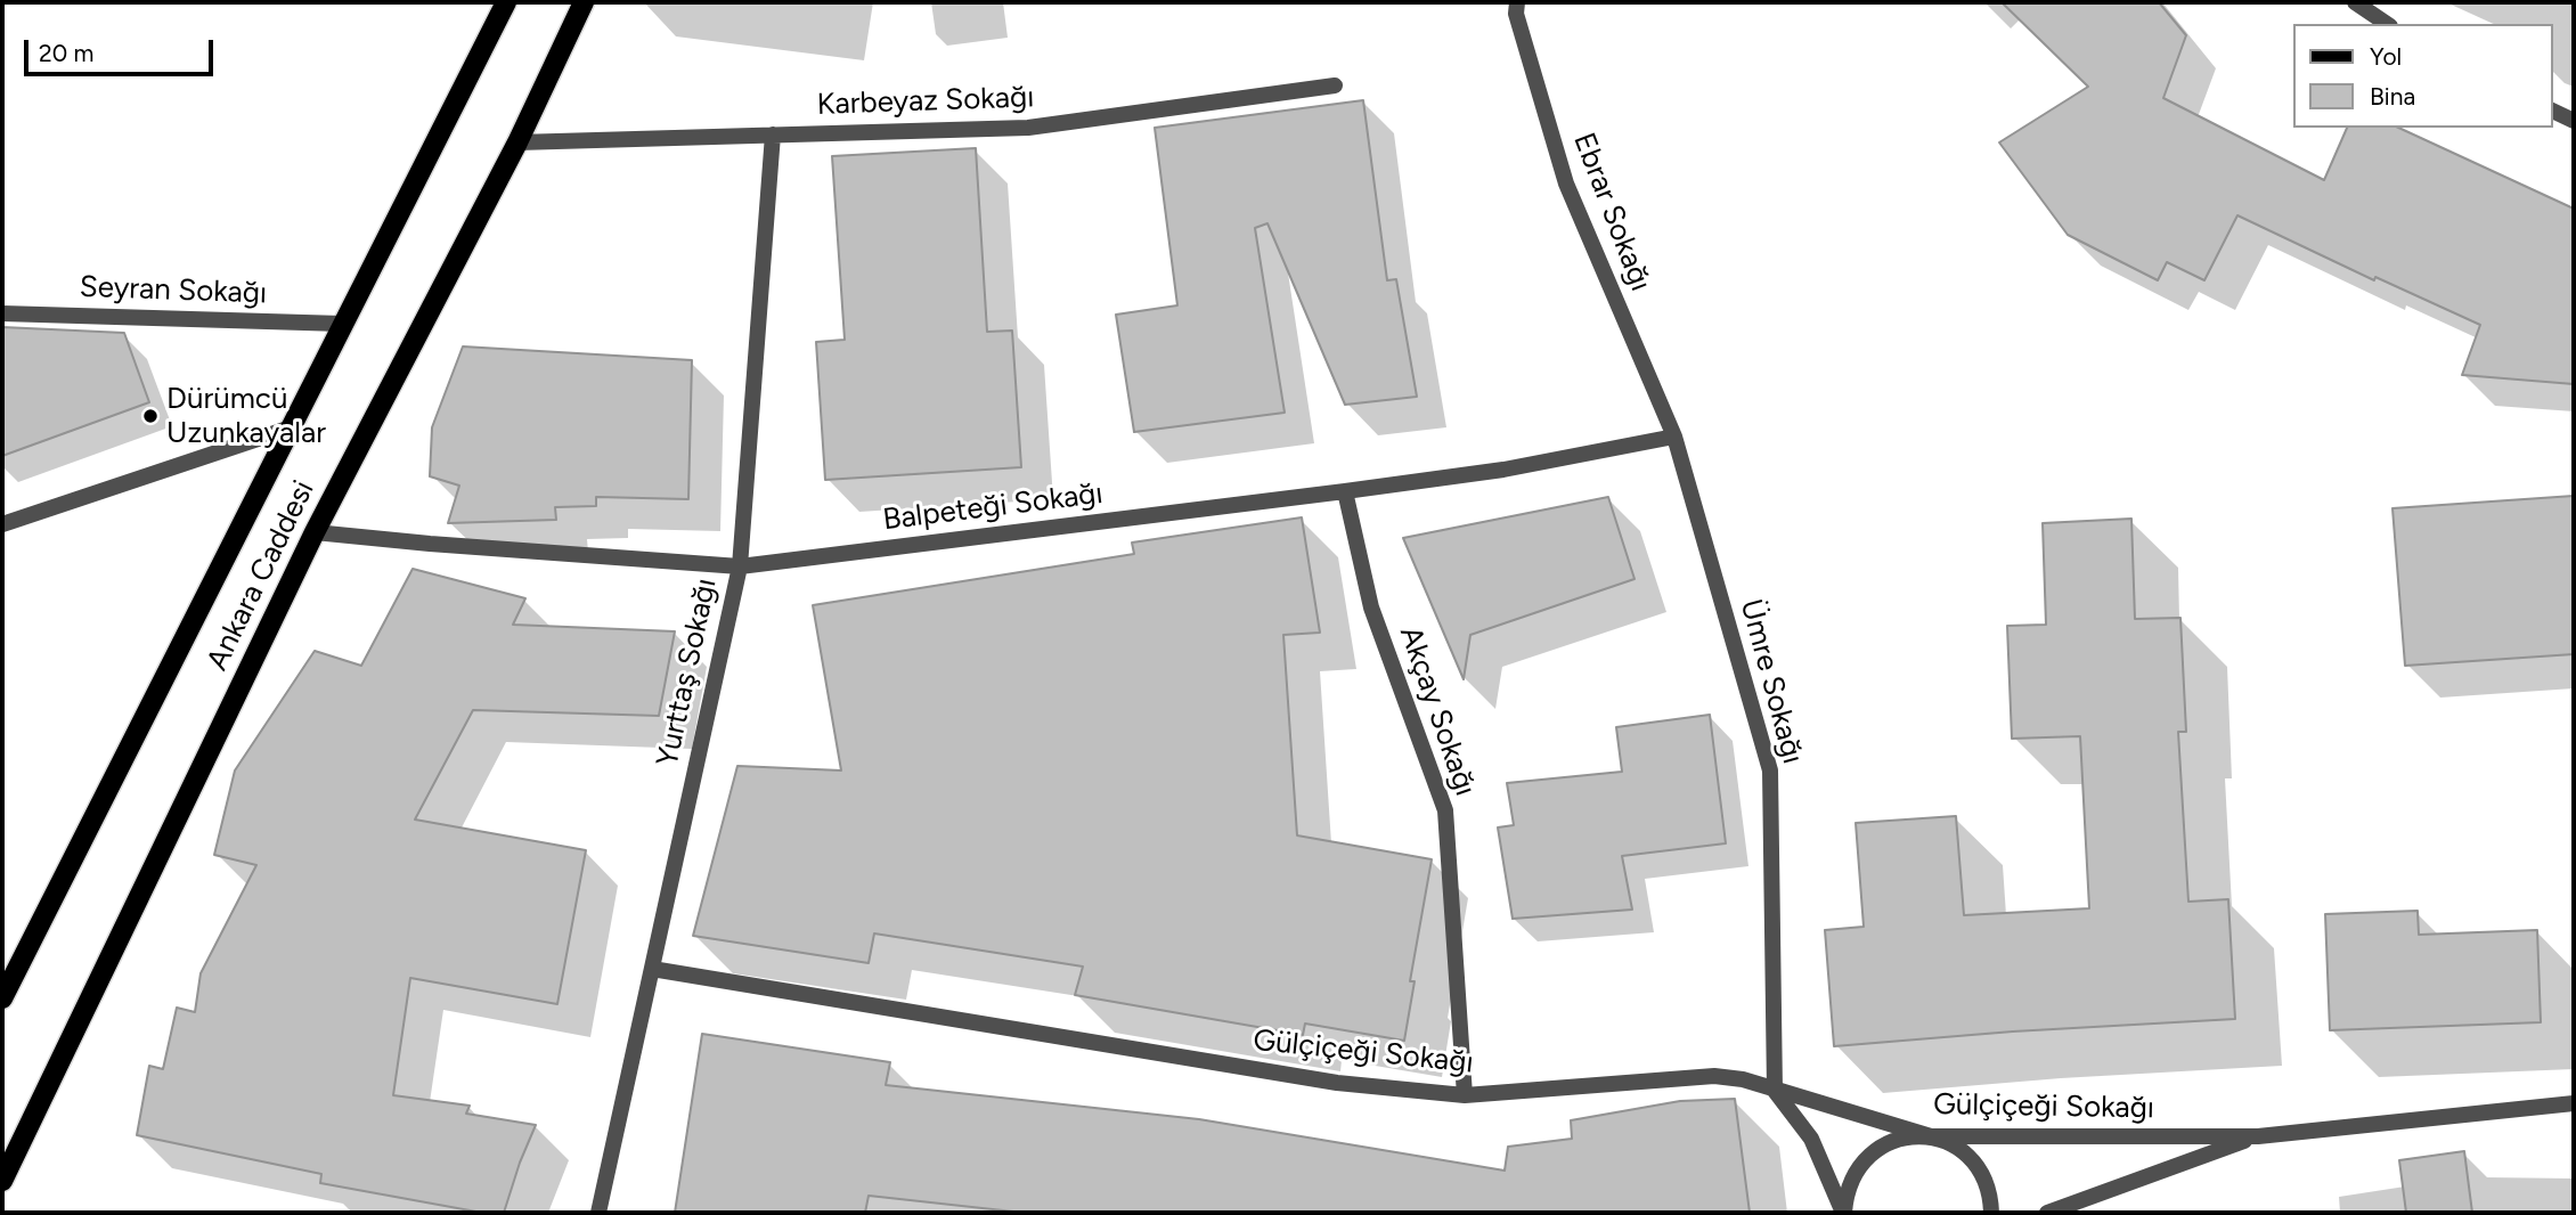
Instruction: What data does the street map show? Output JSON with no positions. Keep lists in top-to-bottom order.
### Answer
{
  "streets": {
    "main road": ["Ankara Caddesi"],
    "street": [
      "Karbeyaz Sokağı",
      "Ebrar Sokağı",
      "Seyran Sokağı",
      "Balpeteği Sokağı",
      "Yurttaş Sokağı",
      "Ümre Sokağı",
      "Akçay Sokağı",
      "Gülçiçeği Sokağı"
    ]
  },
  "crossings": [
    ["Karbeyaz Sokağı", "Ankara Caddesi"],
    ["Karbeyaz Sokağı", "Yurttaş Sokağı"],
    ["Ebrar Sokağı", "Balpeteği Sokağı"],
    ["Ebrar Sokağı", "Ümre Sokağı"],
    ["Seyran Sokağı", "Ankara Caddesi"],
    ["Balpeteği Sokağı", "Ankara Caddesi"],
    ["Balpeteği Sokağı", "Yurttaş Sokağı"],
    ["Balpeteği Sokağı", "Ümre Sokağı"],
    ["Balpeteği Sokağı", "Akçay Sokağı"],
    ["Yurttaş Sokağı", "Gülçiçeği Sokağı"],
    ["Ümre Sokağı", "Gülçiçeği Sokağı"],
    ["Akçay Sokağı", "Gülçiçeği Sokağı"]
  ],
  "places": ["Dürümcü Uzunkayalar"],
  "legend": ["Yol", "Bina"],
  "scale_bar": "20 m"
}
